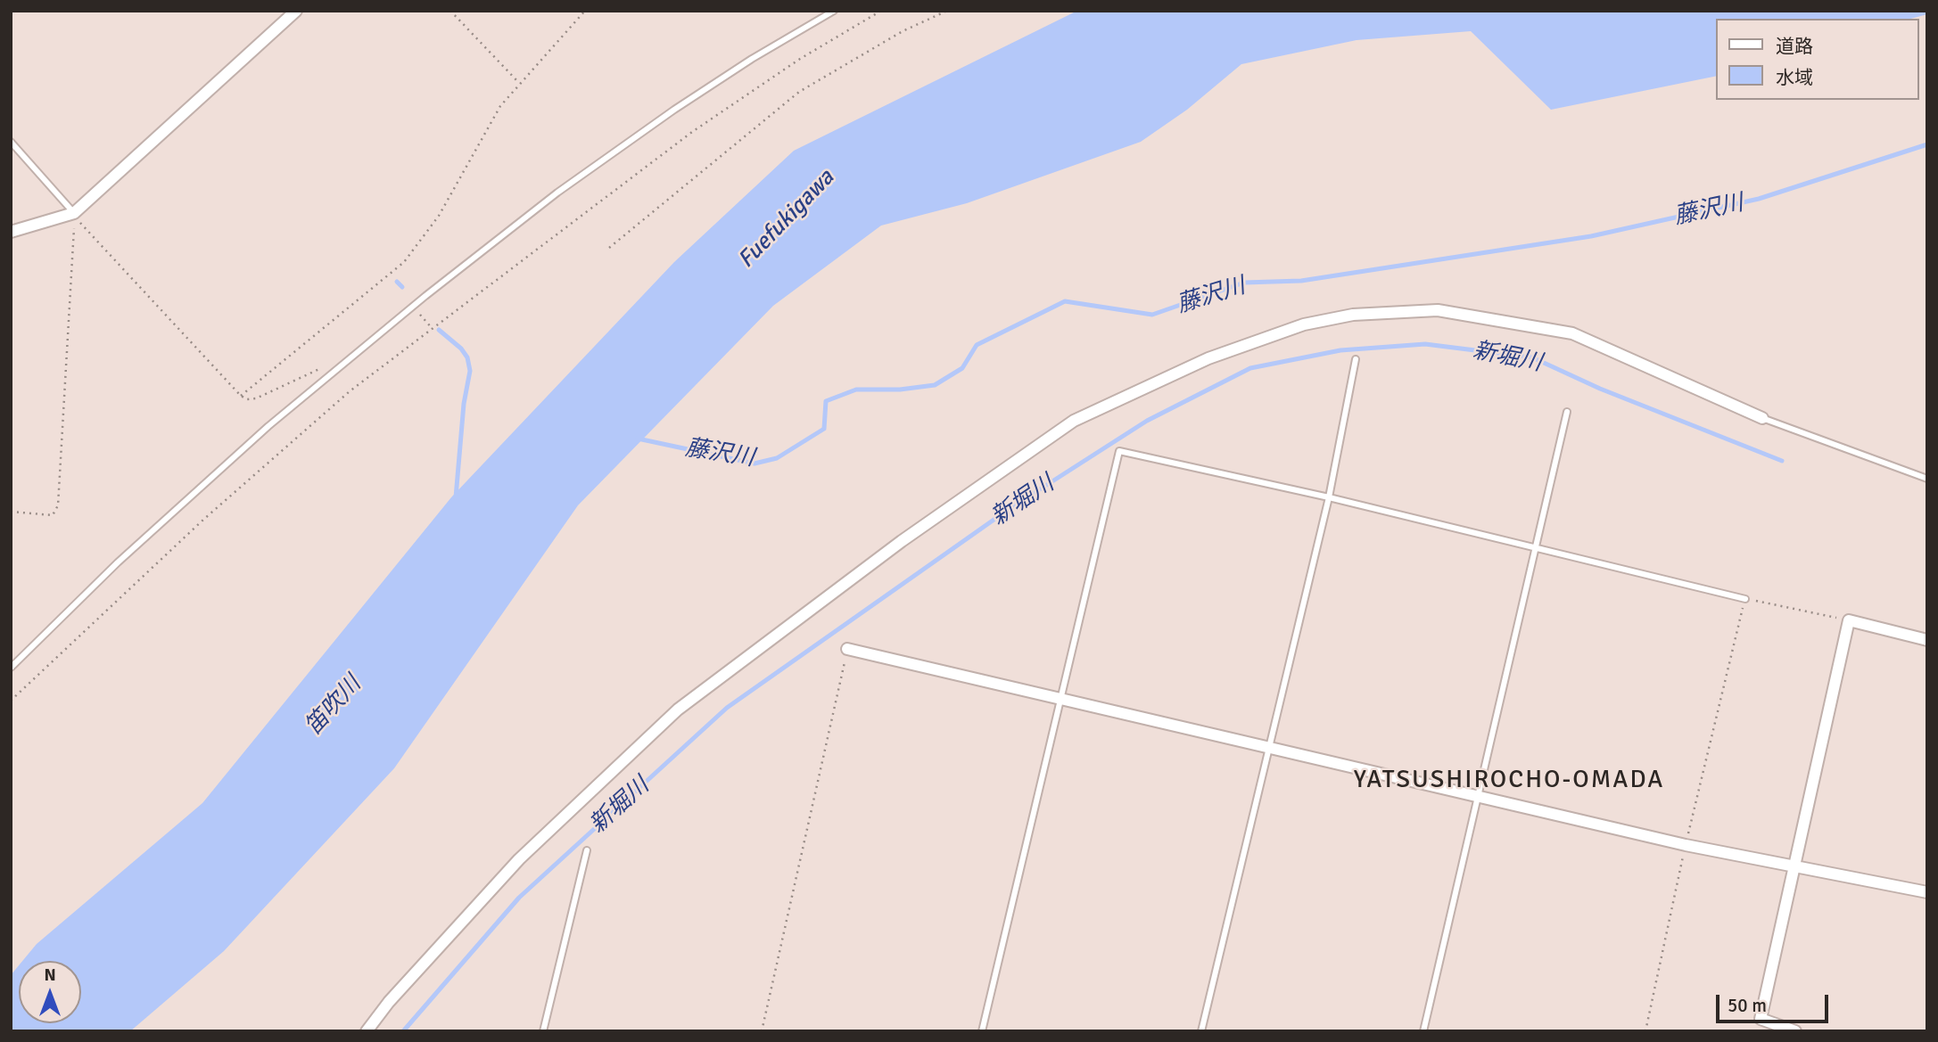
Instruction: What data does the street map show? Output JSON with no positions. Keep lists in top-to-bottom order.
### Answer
{
  "districts": ["YATSUSHIROCHO-OMADA"],
  "water": [
    "藤沢川",
    "Fuefukigawa",
    "新堀川",
    "笛吹川"
  ],
  "legend": ["道路", "水域"],
  "scale_bar": "50 m",
  "north": "top"
}
